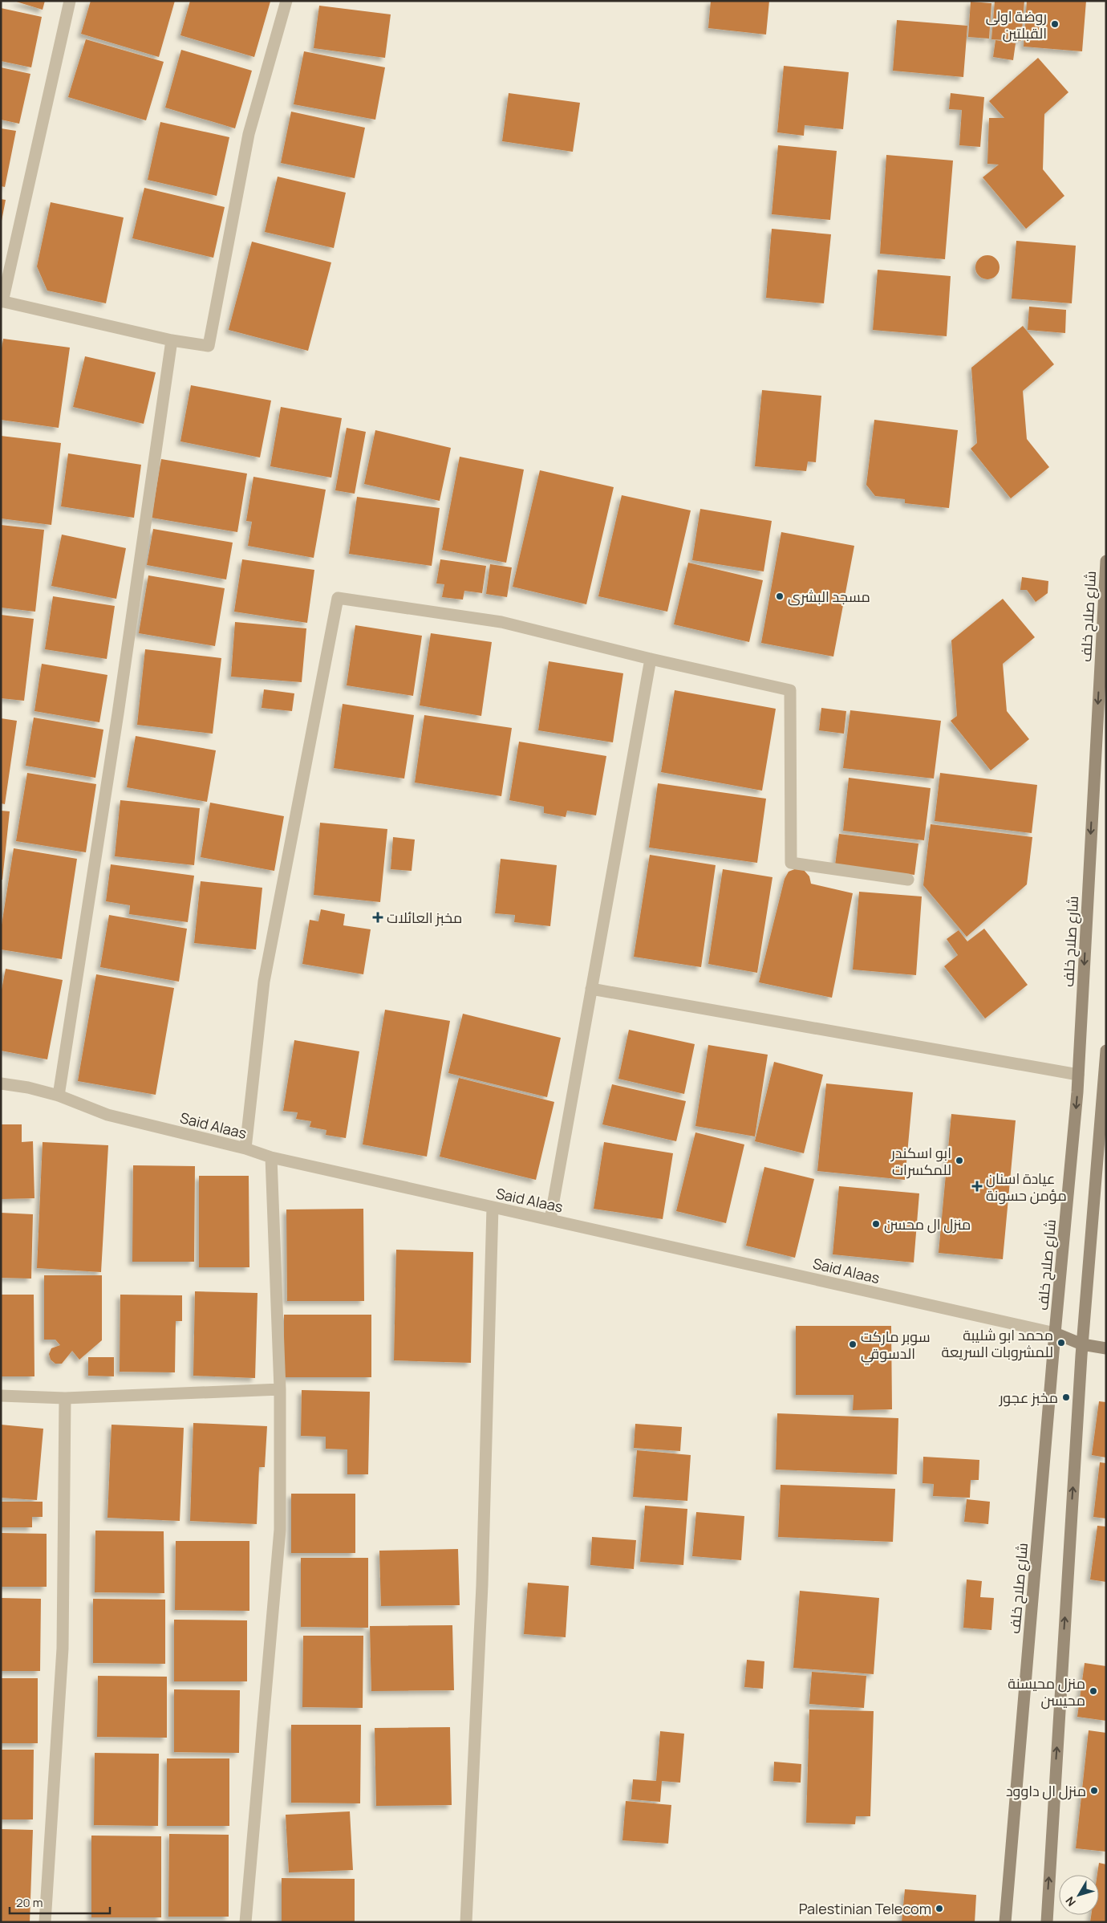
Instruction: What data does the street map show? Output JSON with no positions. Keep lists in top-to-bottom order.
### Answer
{
  "streets": {
    "main road": ["شارع صلاح خلف"],
    "street": ["Said Alaas"]
  },
  "crossings": [
    ["شارع صلاح خلف", "Said Alaas"]
  ],
  "places": {
    "other": [
      "روضة اولى القبلتين",
      "مسجد البشرى",
      "ابو اسكندر للمكسرات",
      "منزل ال محسن",
      "محمد ابو شليبة للمشروبات السريعة",
      "سوبر ماركت الدسوقي",
      "مخبز عجور",
      "منزل محيسنة محيسن",
      "منزل ال داوود",
      "Palestinian Telecom"
    ],
    "health": ["مخبز العائلات", "عيادة اسنان مؤمن حسونة"]
  },
  "scale_bar": "20 m",
  "north": "bottom left"
}
